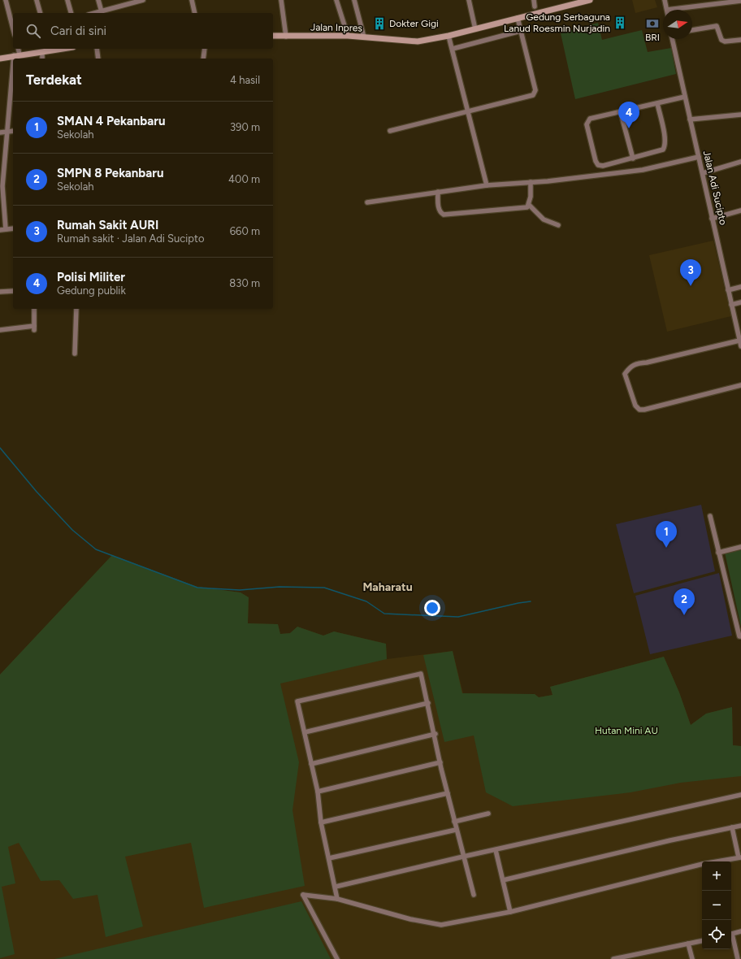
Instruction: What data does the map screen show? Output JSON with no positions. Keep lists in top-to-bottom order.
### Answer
{
  "streets": {
    "main road": ["Jalan Inpres"],
    "street": ["Jalan Adi Sucipto"]
  },
  "districts": ["Maharatu"],
  "parks": ["Hutan Mini AU"],
  "places": {
    "building": ["Gedung Serbaguna Lanud Roesmin Nurjadin", "Dokter Gigi"],
    "bank": ["BRI"]
  },
  "north": "right",
  "page": {
    "search": "Cari di sini",
    "heading": ["Terdekat", "4 hasil"],
    "list": [
      {
        "mark": "1",
        "name": "SMAN 4 Pekanbaru",
        "note": "Sekolah",
        "value": "390 m"
      },
      {
        "mark": "2",
        "name": "SMPN 8 Pekanbaru",
        "note": "Sekolah",
        "value": "400 m"
      },
      {
        "mark": "3",
        "name": "Rumah Sakit AURI",
        "note": "Rumah sakit · Jalan Adi Sucipto",
        "value": "660 m"
      },
      {
        "mark": "4",
        "name": "Polisi Militer",
        "note": "Gedung publik",
        "value": "830 m"
      }
    ],
    "pins": [
      "4",
      "3",
      "1",
      "2"
    ],
    "map_buttons": ["+", "−"]
  }
}
